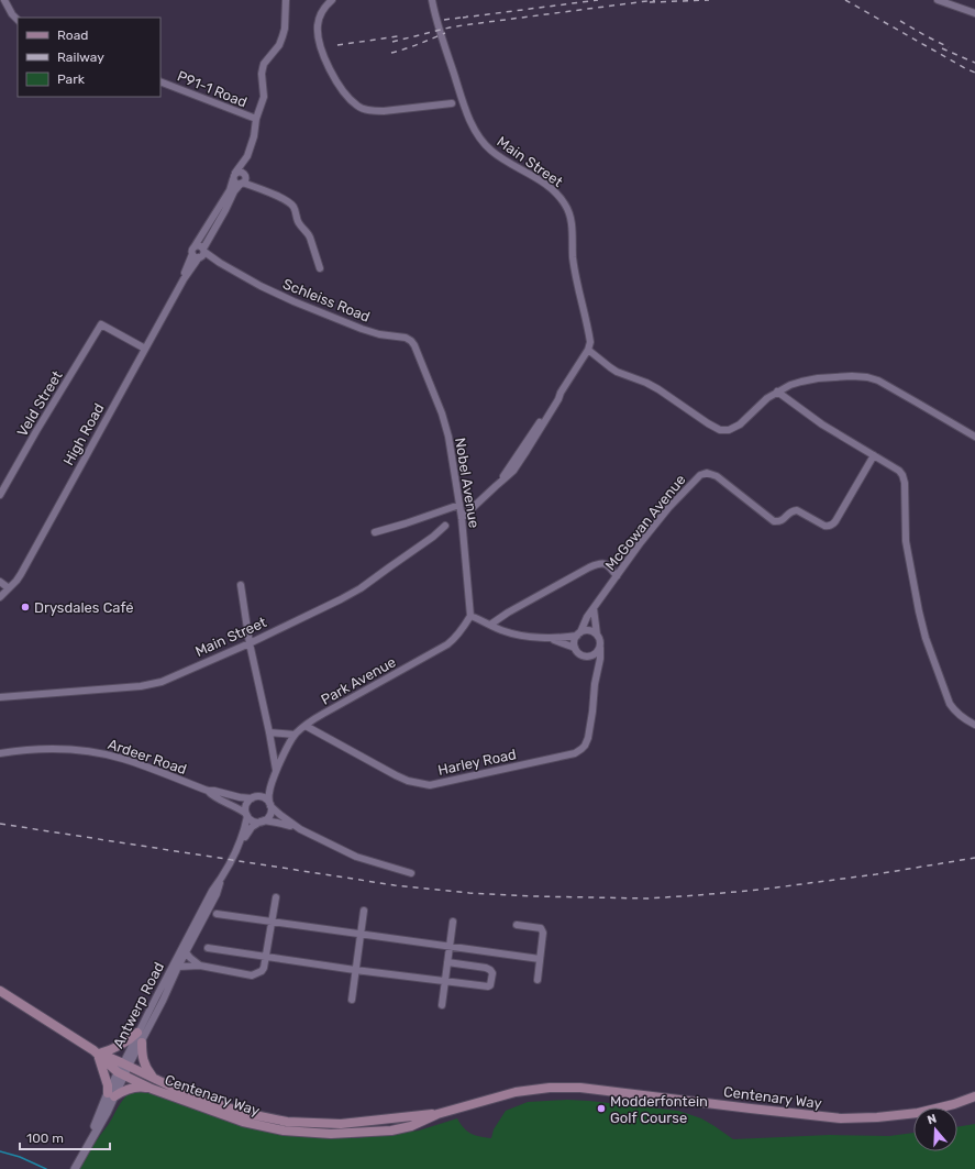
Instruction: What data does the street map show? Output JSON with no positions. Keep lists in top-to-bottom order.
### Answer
{
  "streets": {
    "main road": ["Centenary Way"],
    "street": [
      "P91-1 Road",
      "Main Street",
      "Schleiss Road",
      "Veld Street",
      "High Road",
      "Nobel Avenue",
      "McGowan Avenue",
      "Park Avenue",
      "Ardeer Road",
      "Harley Road",
      "Antwerp Road"
    ]
  },
  "crossings": [
    ["P91-1 Road", "High Road"],
    ["Schleiss Road", "High Road"],
    ["Schleiss Road", "Nobel Avenue"],
    ["Veld Street", "High Road"],
    ["Nobel Avenue", "Park Avenue"],
    ["McGowan Avenue", "Harley Road"],
    ["Park Avenue", "Ardeer Road"],
    ["Park Avenue", "Harley Road"],
    ["Park Avenue", "Antwerp Road"],
    ["Ardeer Road", "Antwerp Road"],
    ["Antwerp Road", "Centenary Way"]
  ],
  "places": ["Drysdales Café", "Modderfontein Golf Course"],
  "legend": ["Road", "Railway", "Park"],
  "scale_bar": "100 m",
  "north": "top"
}
